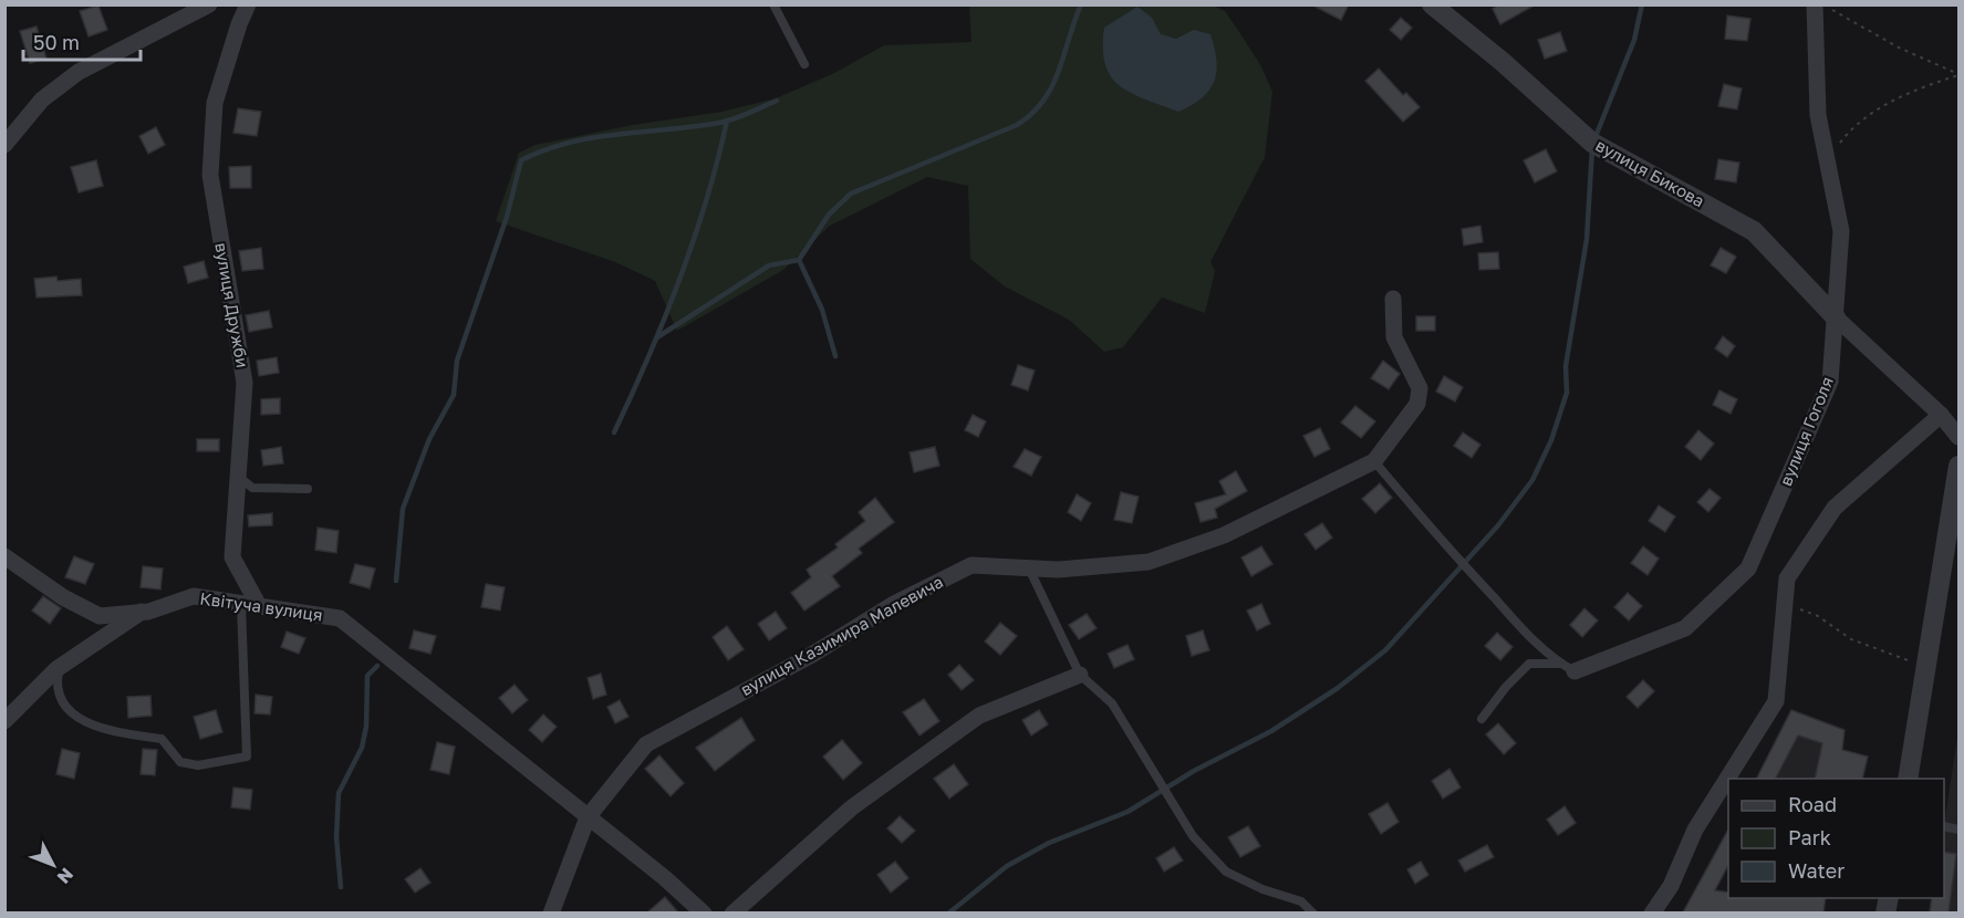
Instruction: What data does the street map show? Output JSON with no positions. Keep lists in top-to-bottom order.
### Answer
{
  "streets": {
    "street": [
      "вулиця Бикова",
      "вулиця Дружби",
      "вулиця Гоголя",
      "Квітуча вулиця",
      "вулиця Казимира Малевича"
    ]
  },
  "crossings": [
    ["вулиця Бикова", "вулиця Гоголя"],
    ["вулиця Дружби", "Квітуча вулиця"],
    ["Квітуча вулиця", "вулиця Казимира Малевича"]
  ],
  "legend": ["Road", "Park", "Water"],
  "scale_bar": "50 m",
  "north": "bottom right"
}
